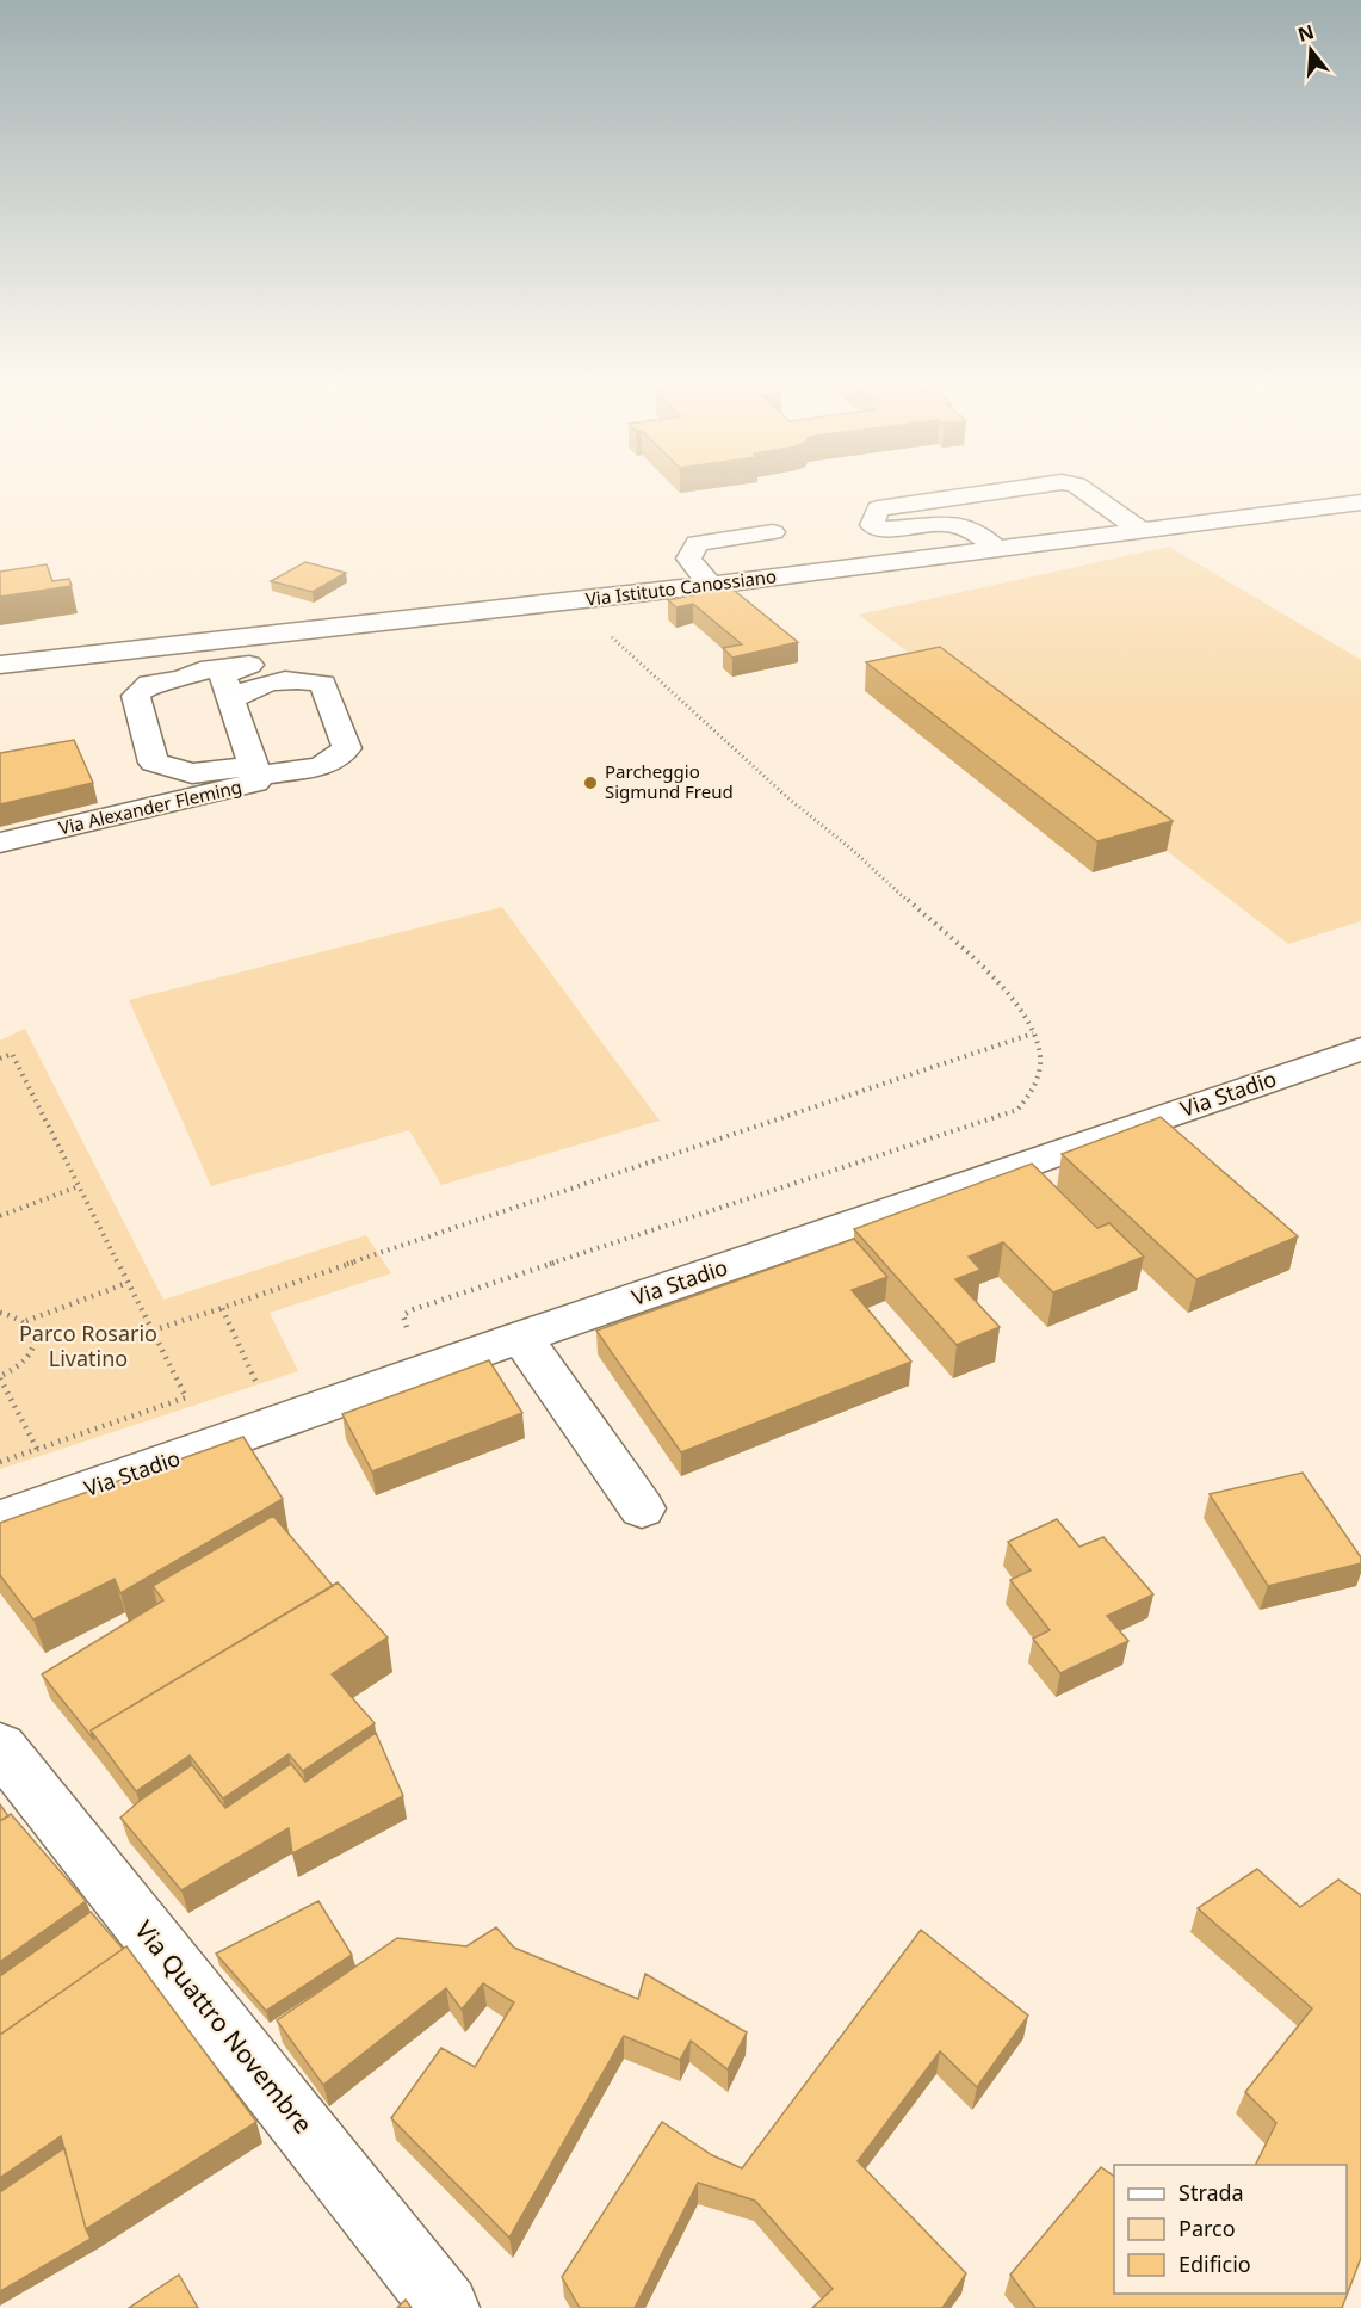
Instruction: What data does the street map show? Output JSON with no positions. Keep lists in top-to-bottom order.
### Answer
{
  "streets": {
    "street": [
      "Via Istituto Canossiano",
      "Via Alexander Fleming",
      "Via Stadio",
      "Via Quattro Novembre"
    ]
  },
  "parks": ["Parco Rosario Livatino"],
  "places": ["Parcheggio Sigmund Freud"],
  "legend": ["Strada", "Parco", "Edificio"],
  "north": "top"
}
